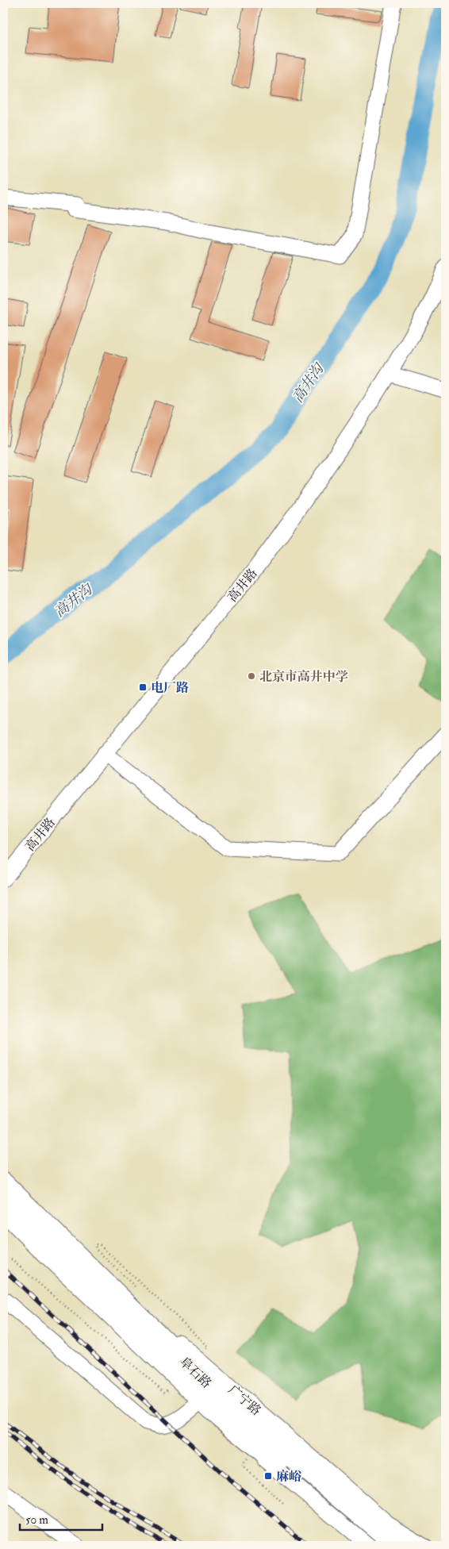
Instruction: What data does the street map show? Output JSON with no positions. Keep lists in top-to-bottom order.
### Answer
{
  "streets": {
    "highway": ["阜石路"],
    "street": ["高井路", "广宁路"]
  },
  "crossings": [
    ["阜石路", "广宁路"]
  ],
  "water": ["高井沟"],
  "places": {
    "other": ["北京市高井中学"],
    "transit": ["电厂路", "麻峪"]
  },
  "scale_bar": "50 m"
}
